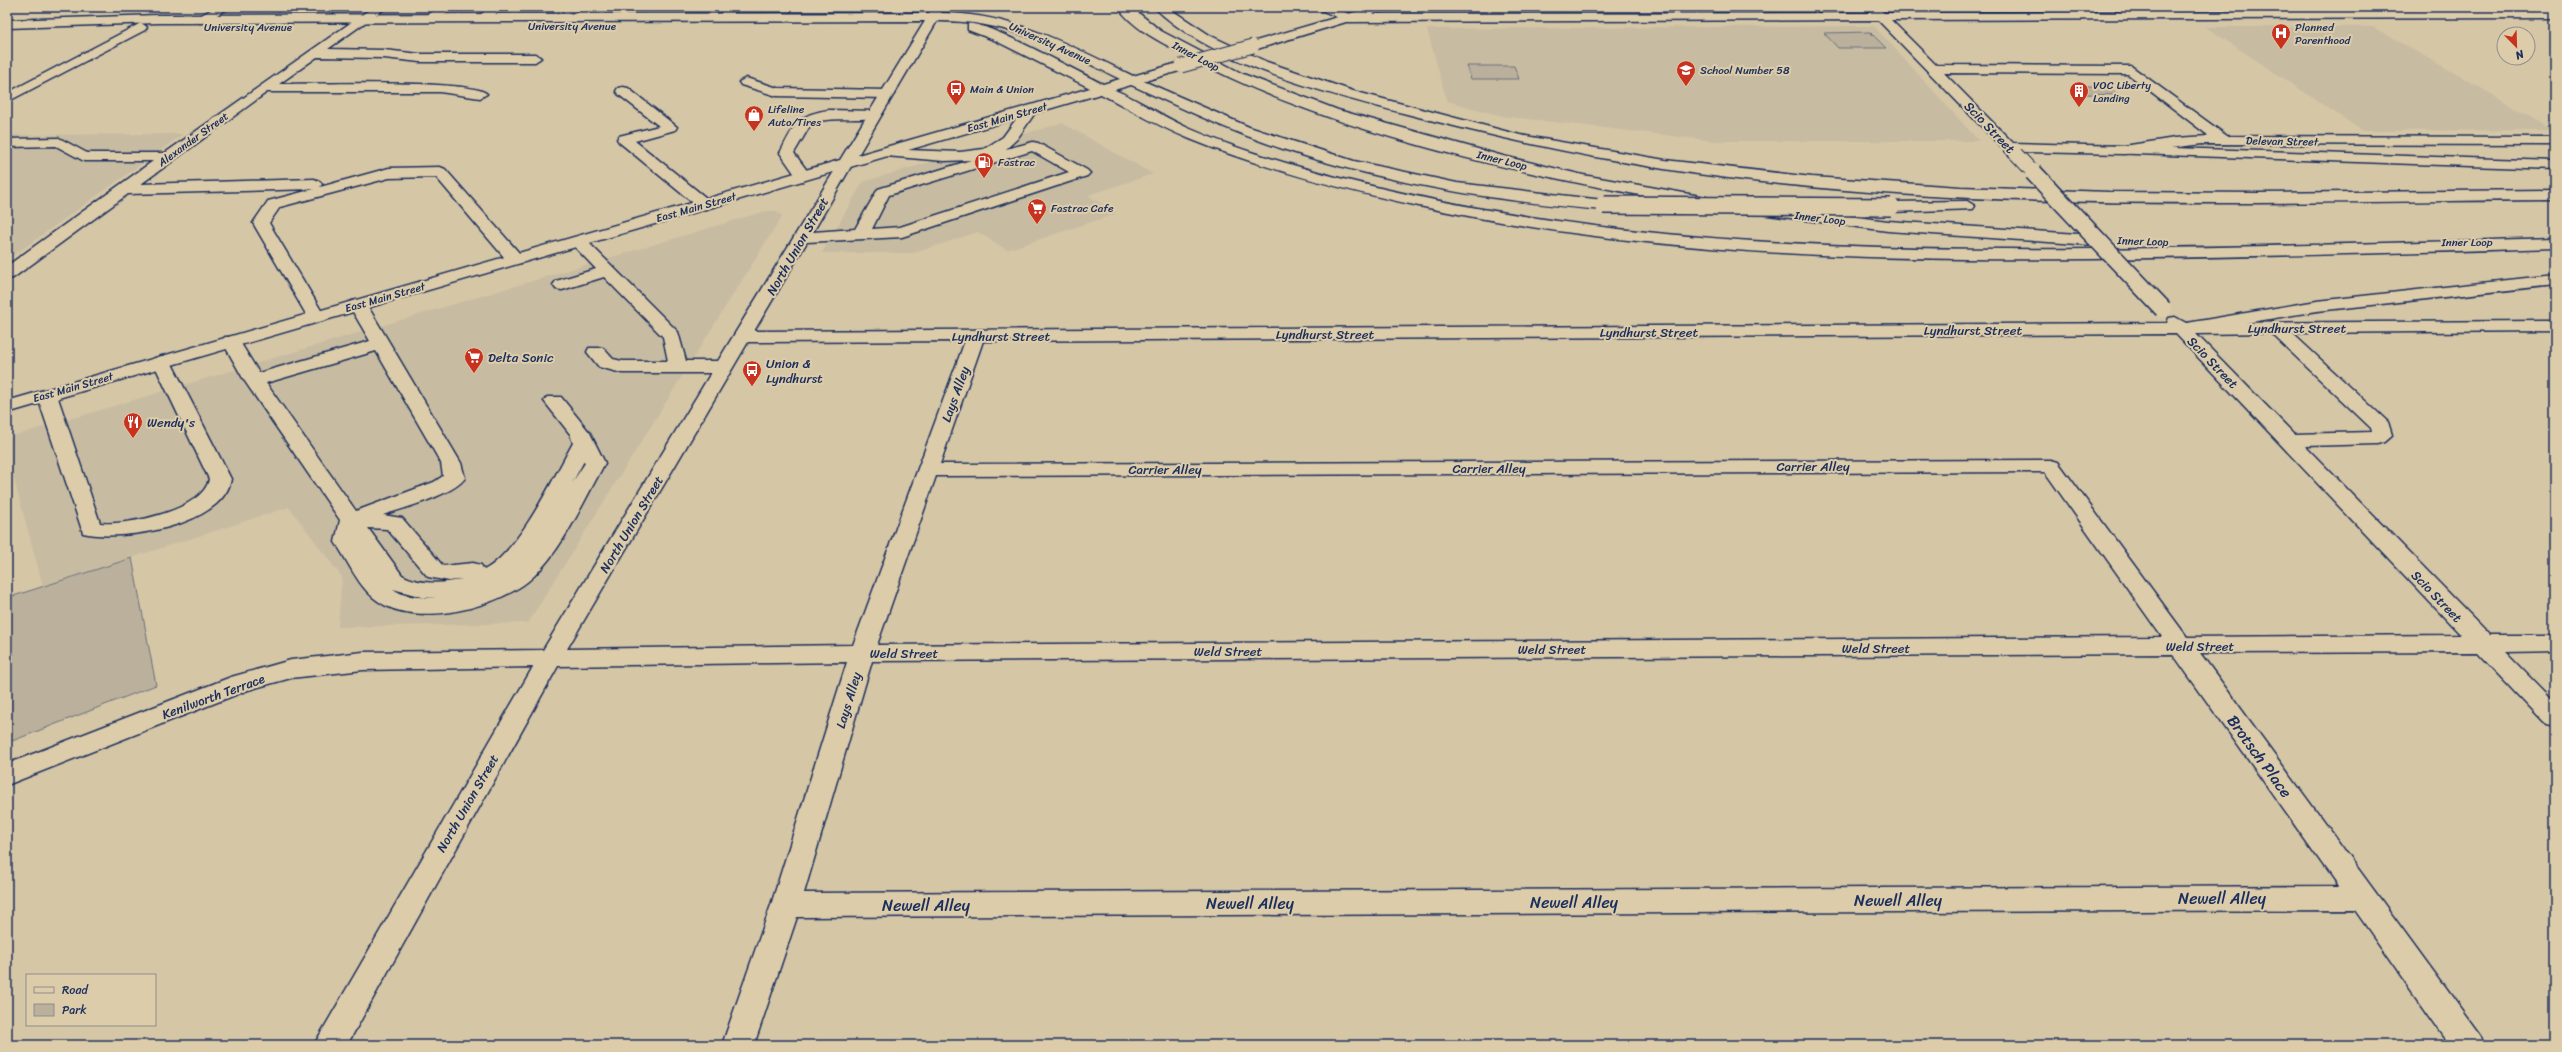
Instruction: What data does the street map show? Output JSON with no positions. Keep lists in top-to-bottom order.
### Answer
{
  "streets": {
    "main road": [
      "University Avenue",
      "Inner Loop",
      "East Main Street",
      "Scio Street",
      "Alexander Street",
      "Delevan Street",
      "North Union Street",
      "Lyndhurst Street",
      "Lays Alley",
      "Carrier Alley",
      "Weld Street",
      "Kenilworth Terrace",
      "Brotsch Place",
      "Newell Alley"
    ]
  },
  "crossings": [
    ["University Avenue", "Inner Loop"],
    ["University Avenue", "East Main Street"],
    ["University Avenue", "Alexander Street"],
    ["University Avenue", "North Union Street"],
    ["East Main Street", "North Union Street"],
    ["Scio Street", "Delevan Street"],
    ["Scio Street", "Lyndhurst Street"],
    ["Scio Street", "Weld Street"],
    ["North Union Street", "Lyndhurst Street"],
    ["North Union Street", "Weld Street"],
    ["North Union Street", "Kenilworth Terrace"],
    ["Lyndhurst Street", "Lays Alley"],
    ["Lays Alley", "Carrier Alley"],
    ["Lays Alley", "Weld Street"],
    ["Lays Alley", "Newell Alley"],
    ["Carrier Alley", "Brotsch Place"],
    ["Weld Street", "Kenilworth Terrace"],
    ["Weld Street", "Brotsch Place"],
    ["Brotsch Place", "Newell Alley"]
  ],
  "places": {
    "hospital": ["Planned Parenthood"],
    "school or university": ["School Number 58"],
    "bus stop": ["Main & Union", "Union & Lyndhurst"],
    "building": ["VOC Liberty Landing"],
    "shop": ["Lifeline Auto/Tires"],
    "fuel station": ["Fastrac"],
    "supermarket": ["Fastrac Cafe", "Delta Sonic"],
    "restaurant": ["Wendy's"]
  },
  "legend": ["Road", "Park"],
  "north": "bottom right"
}
